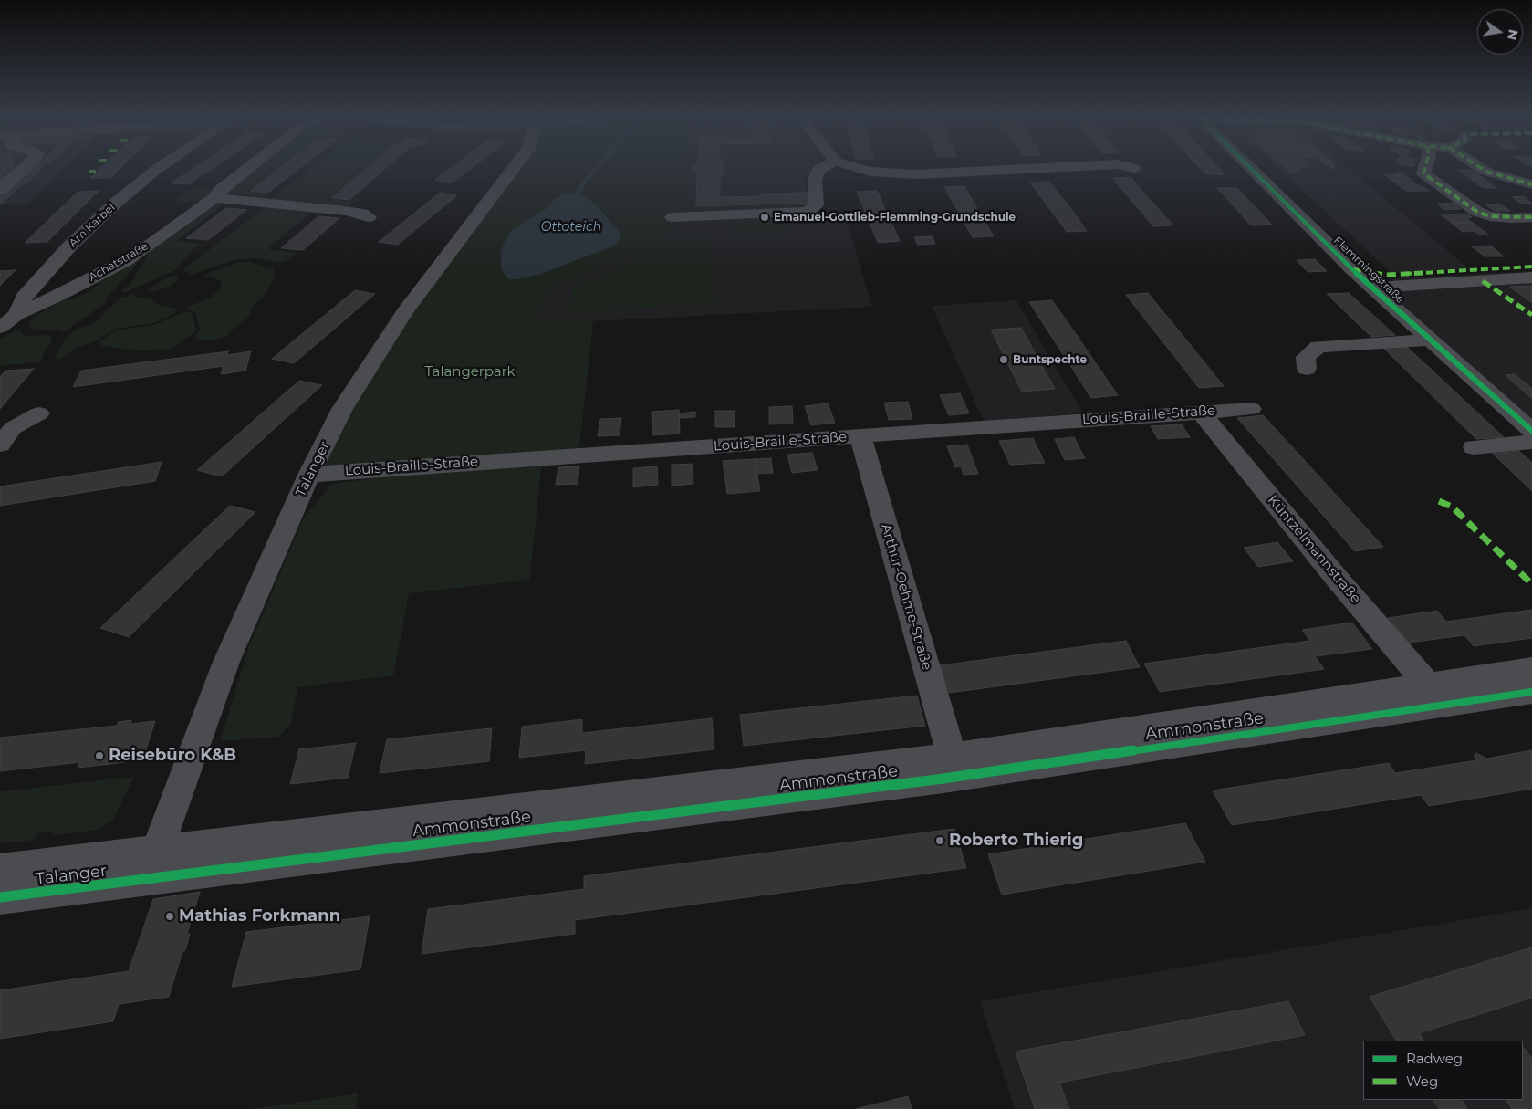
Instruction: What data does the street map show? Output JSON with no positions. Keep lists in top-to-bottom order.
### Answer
{
  "streets": {
    "street": [
      "Am Karbel",
      "Achatstraße",
      "Flemmingstraße",
      "Louis-Braille-Straße",
      "Talanger",
      "Küntzelmannstraße",
      "Arthur-Oehme-Straße",
      "Ammonstraße"
    ]
  },
  "crossings": [
    ["Am Karbel", "Achatstraße"],
    ["Louis-Braille-Straße", "Talanger"],
    ["Louis-Braille-Straße", "Küntzelmannstraße"],
    ["Louis-Braille-Straße", "Arthur-Oehme-Straße"],
    ["Talanger", "Ammonstraße"],
    ["Küntzelmannstraße", "Ammonstraße"],
    ["Arthur-Oehme-Straße", "Ammonstraße"]
  ],
  "water": ["Ottoteich"],
  "parks": ["Talangerpark"],
  "places": [
    "Emanuel-Gottlieb-Flemming-Grundschule",
    "Buntspechte",
    "Reisebüro K&B",
    "Roberto Thierig",
    "Mathias Forkmann"
  ],
  "legend": ["Radweg", "Weg"],
  "north": "right"
}
